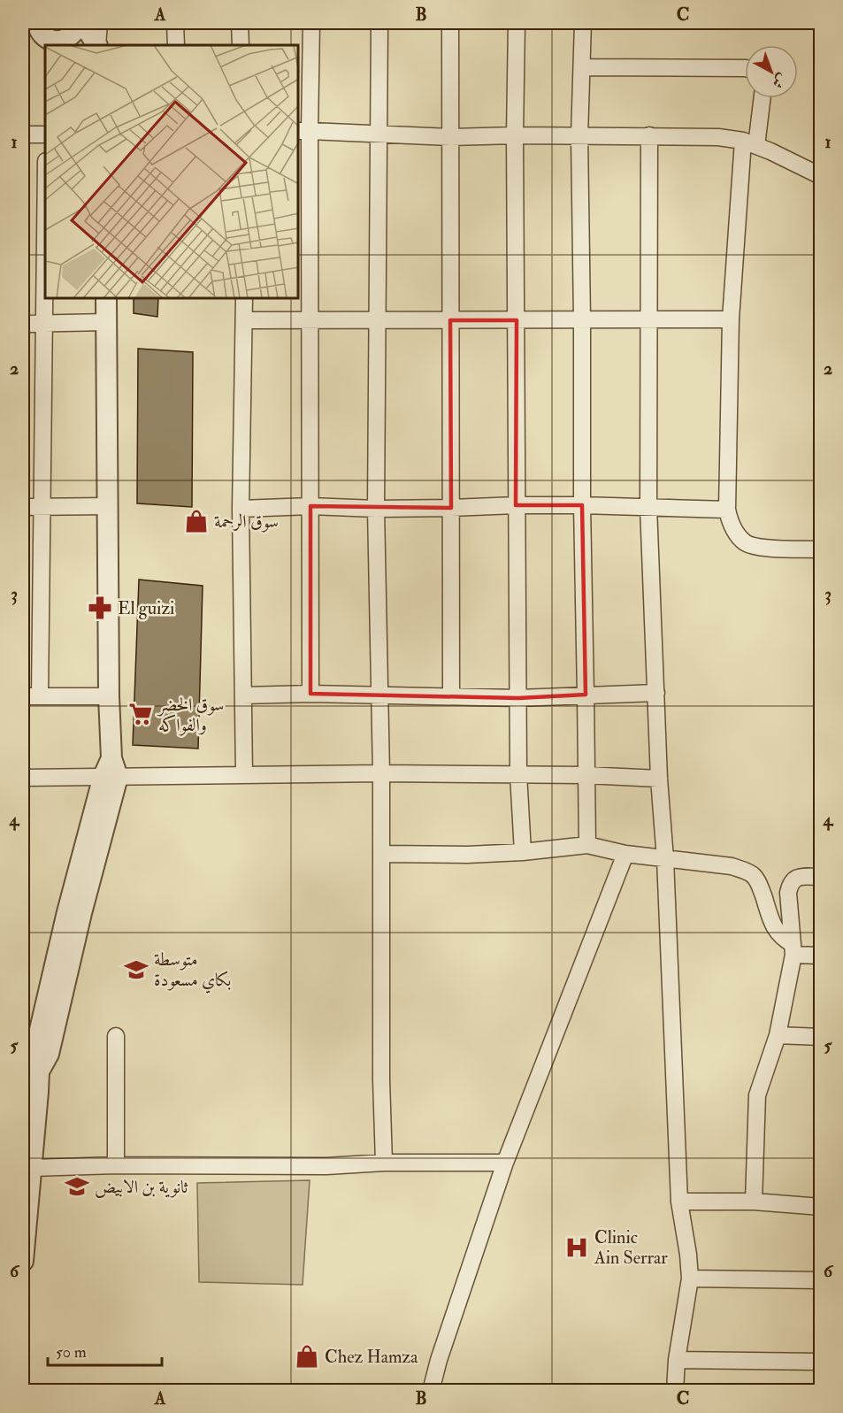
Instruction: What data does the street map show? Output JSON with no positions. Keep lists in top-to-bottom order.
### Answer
{
  "places": {
    "shop": ["سوق الرحمة", "Chez Hamza"],
    "pharmacy": ["El guizi"],
    "supermarket": ["سوق الخضر والفواكه"],
    "school or university": ["متوسطة بكاي مسعودة", "ثانوية بن الابيض"],
    "hospital": ["Clinic Ain Serrar"]
  },
  "scale_bar": "50 m",
  "north": "bottom right",
  "grid": {
    "columns": ["A", "B", "C"],
    "rows": [
      "1",
      "2",
      "3",
      "4",
      "5",
      "6"
    ]
  }
}
